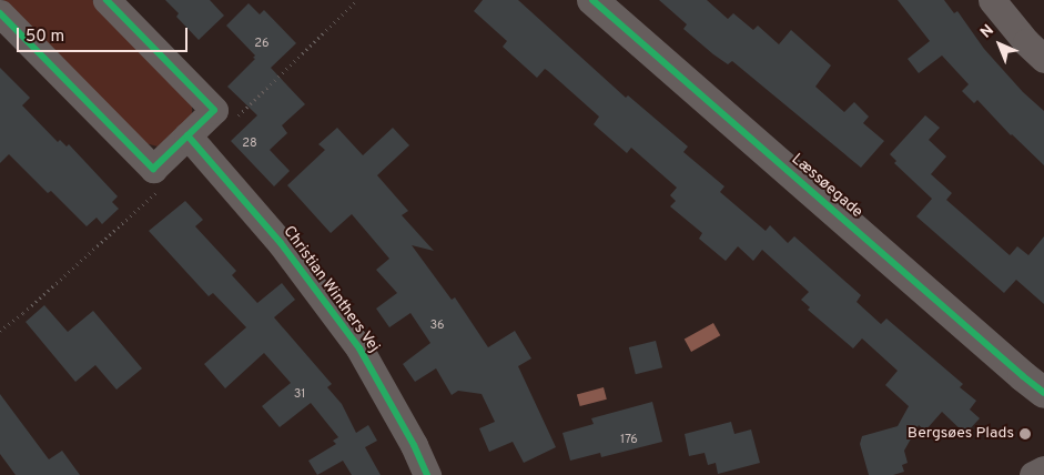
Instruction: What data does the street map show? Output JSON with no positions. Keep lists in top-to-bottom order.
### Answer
{
  "streets": {
    "street": ["Læssøegade", "Christian Winthers Vej"]
  },
  "places": ["Bergsøes Plads"],
  "house_numbers": [
    "26",
    "28",
    "36",
    "31",
    "176"
  ],
  "scale_bar": "50 m",
  "north": "top left"
}
